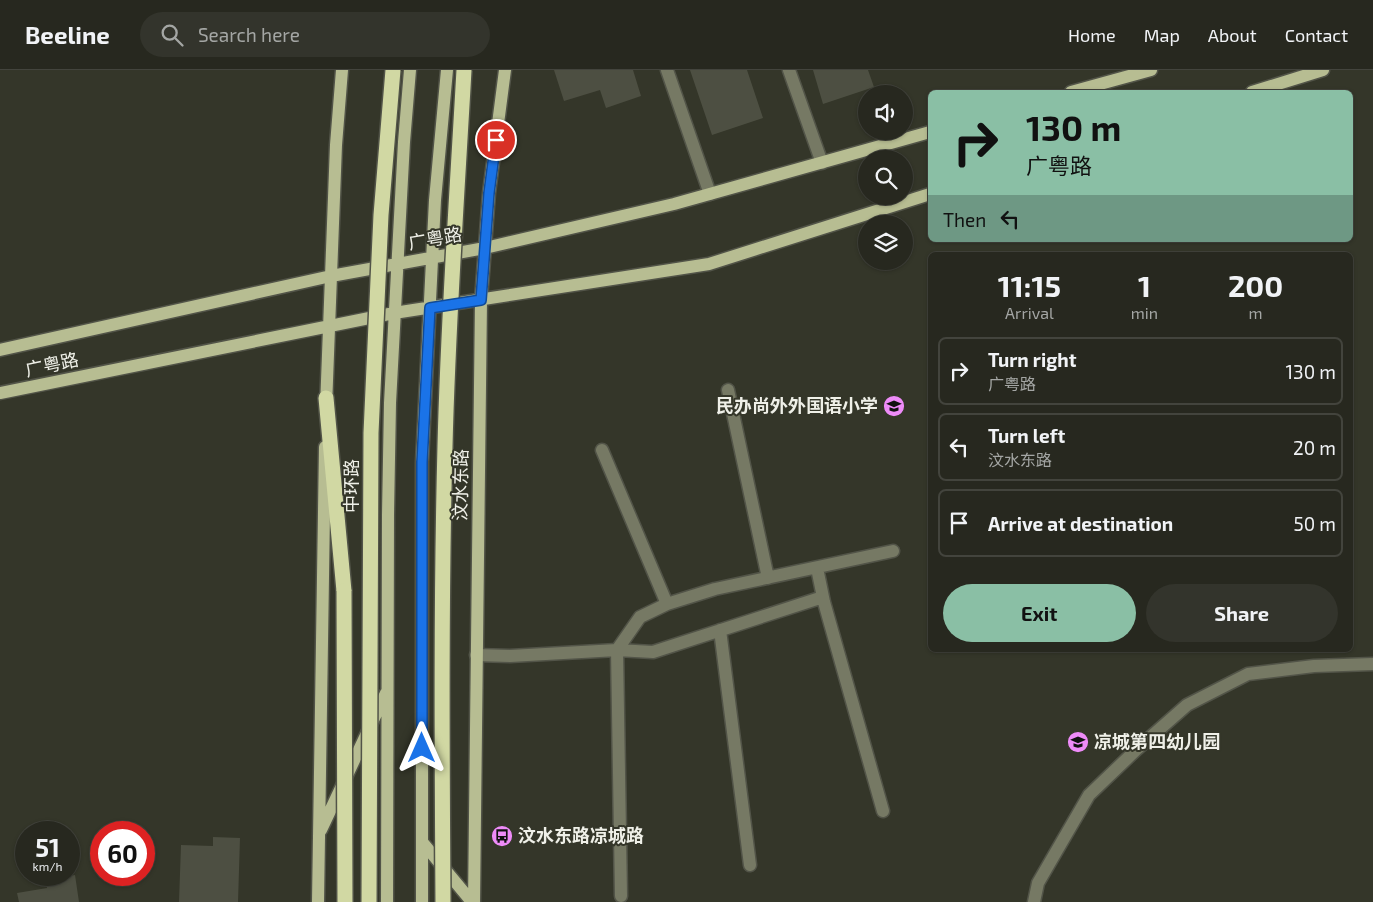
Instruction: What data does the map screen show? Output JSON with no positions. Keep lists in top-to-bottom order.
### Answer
{
  "streets": {
    "highway": ["中环路"],
    "main road": ["广粤路", "汶水东路"]
  },
  "crossings": [
    ["广粤路", "汶水东路"]
  ],
  "places": {
    "school or university": ["民办尚外外国语小学", "凉城第四幼儿园"],
    "bus stop": ["汶水东路凉城路"]
  },
  "page": {
    "header": "Beeline",
    "search": "Search here",
    "nav": [
      "Home",
      "Map",
      "About",
      "Contact"
    ],
    "turn": ["130 m", "广粤路"],
    "then": "Then",
    "eta": [
      "11:15",
      "Arrival",
      "1",
      "min",
      "200",
      "m"
    ],
    "list": [
      {
        "name": "Turn right",
        "note": "广粤路",
        "value": "130 m"
      },
      {
        "name": "Turn left",
        "note": "汶水东路",
        "value": "20 m"
      },
      {
        "name": "Arrive at destination",
        "value": "50 m"
      }
    ],
    "buttons": ["Exit", "Share"],
    "speed": "51 km/h",
    "limit": "60"
  }
}
